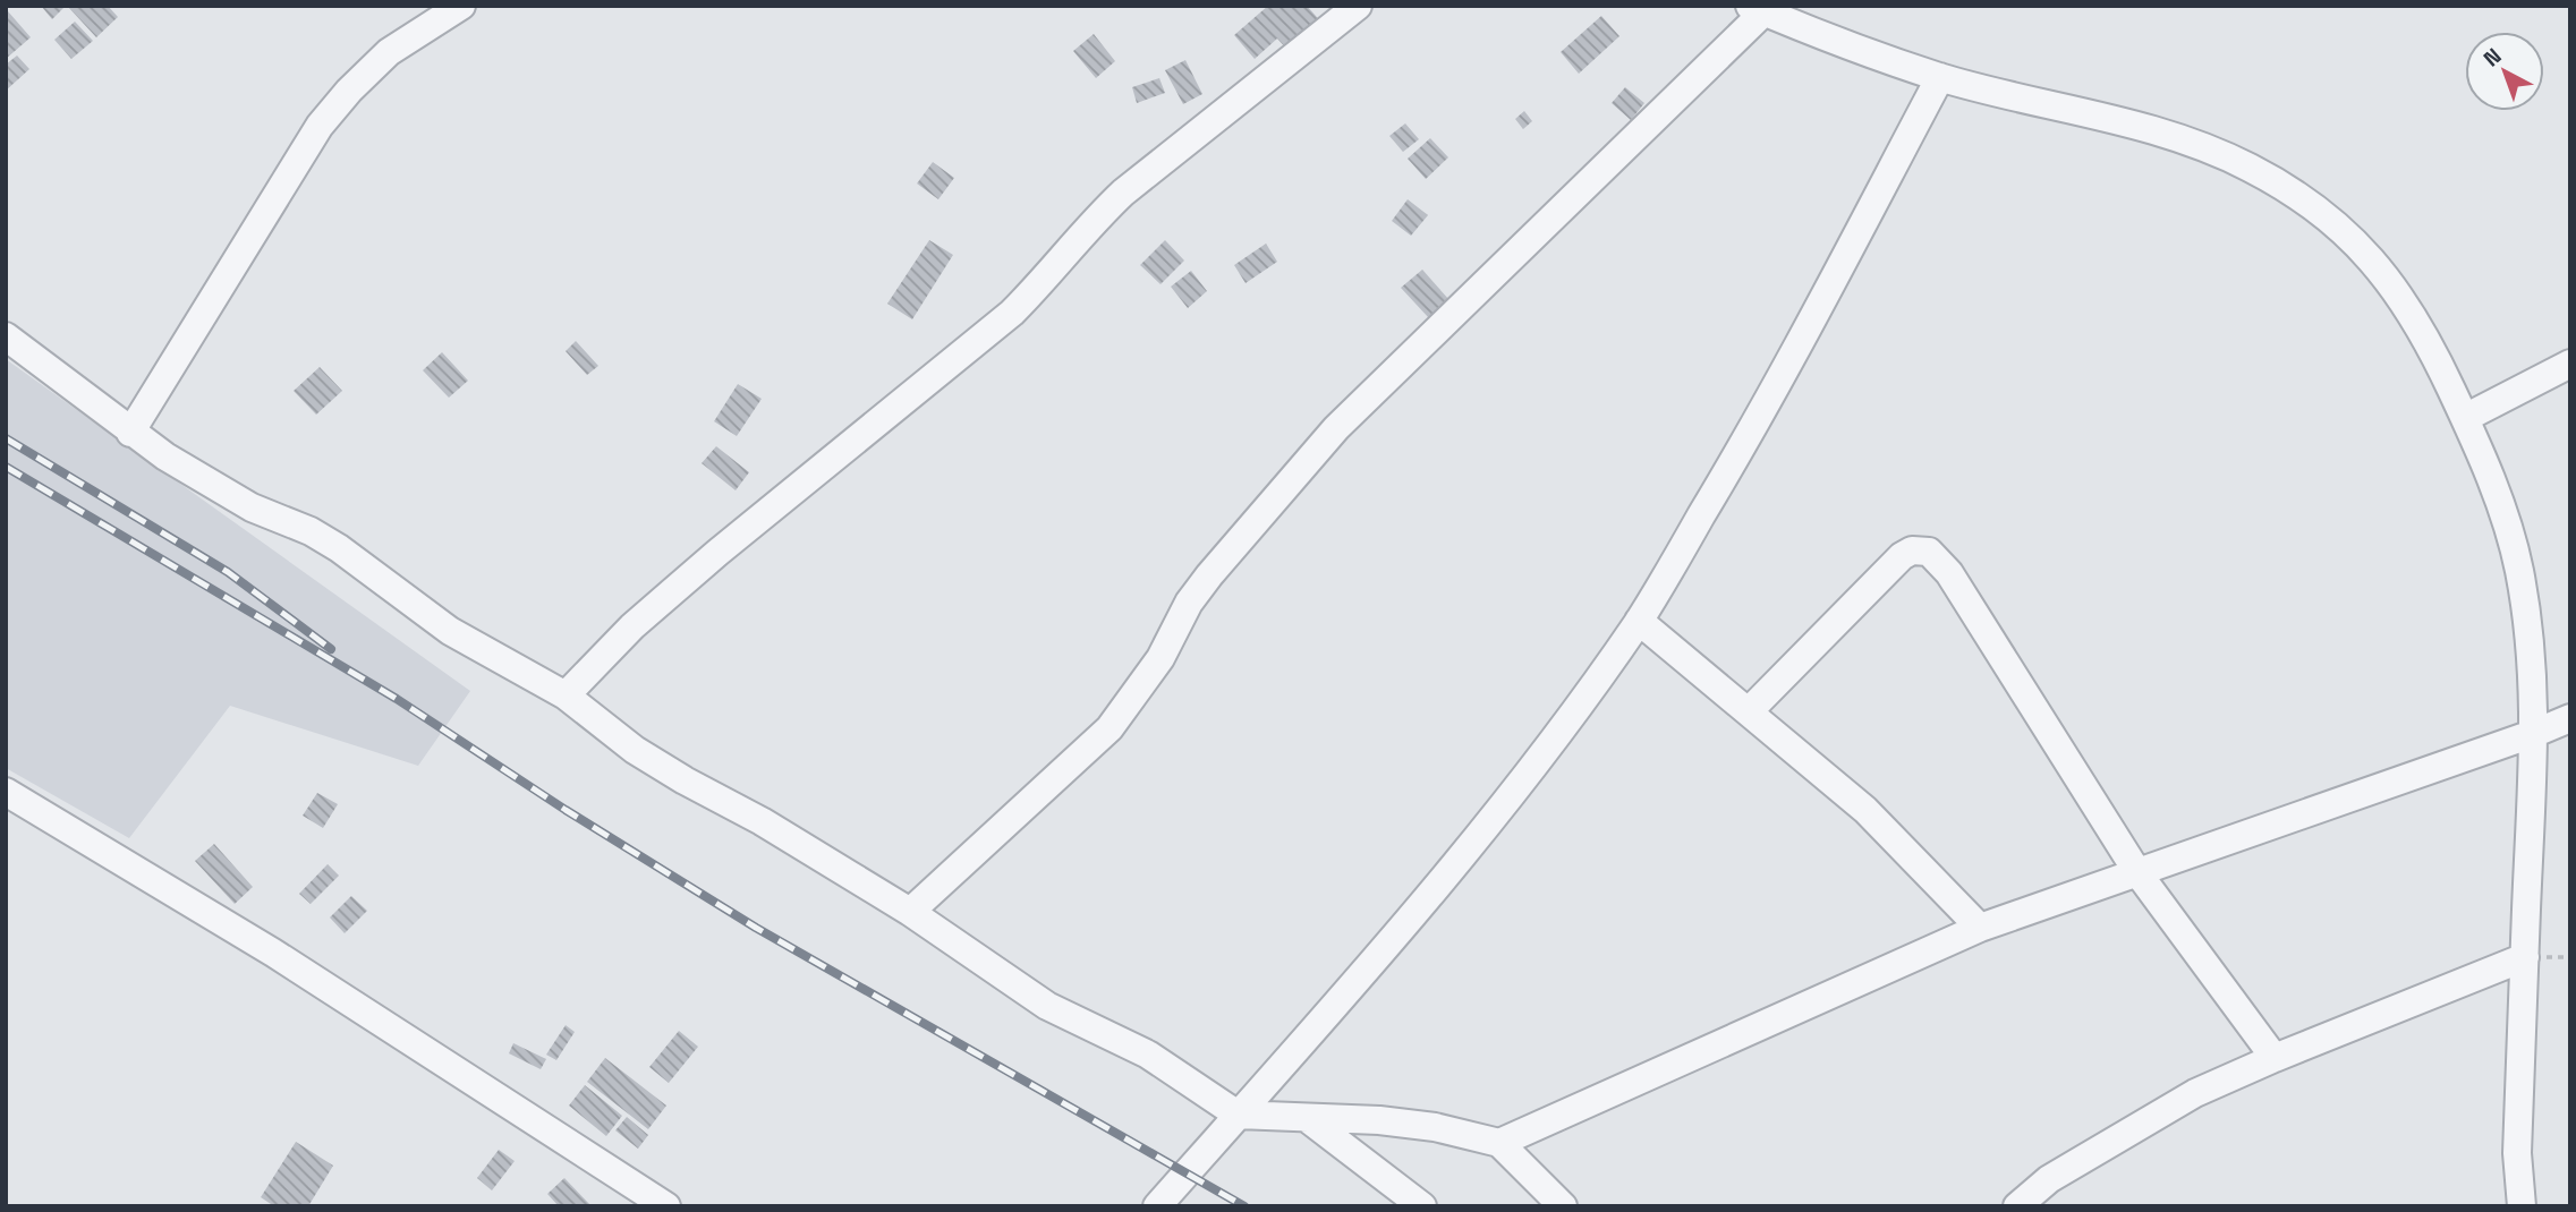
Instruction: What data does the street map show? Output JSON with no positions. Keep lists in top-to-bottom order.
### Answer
{
  "north": "top left"
}
